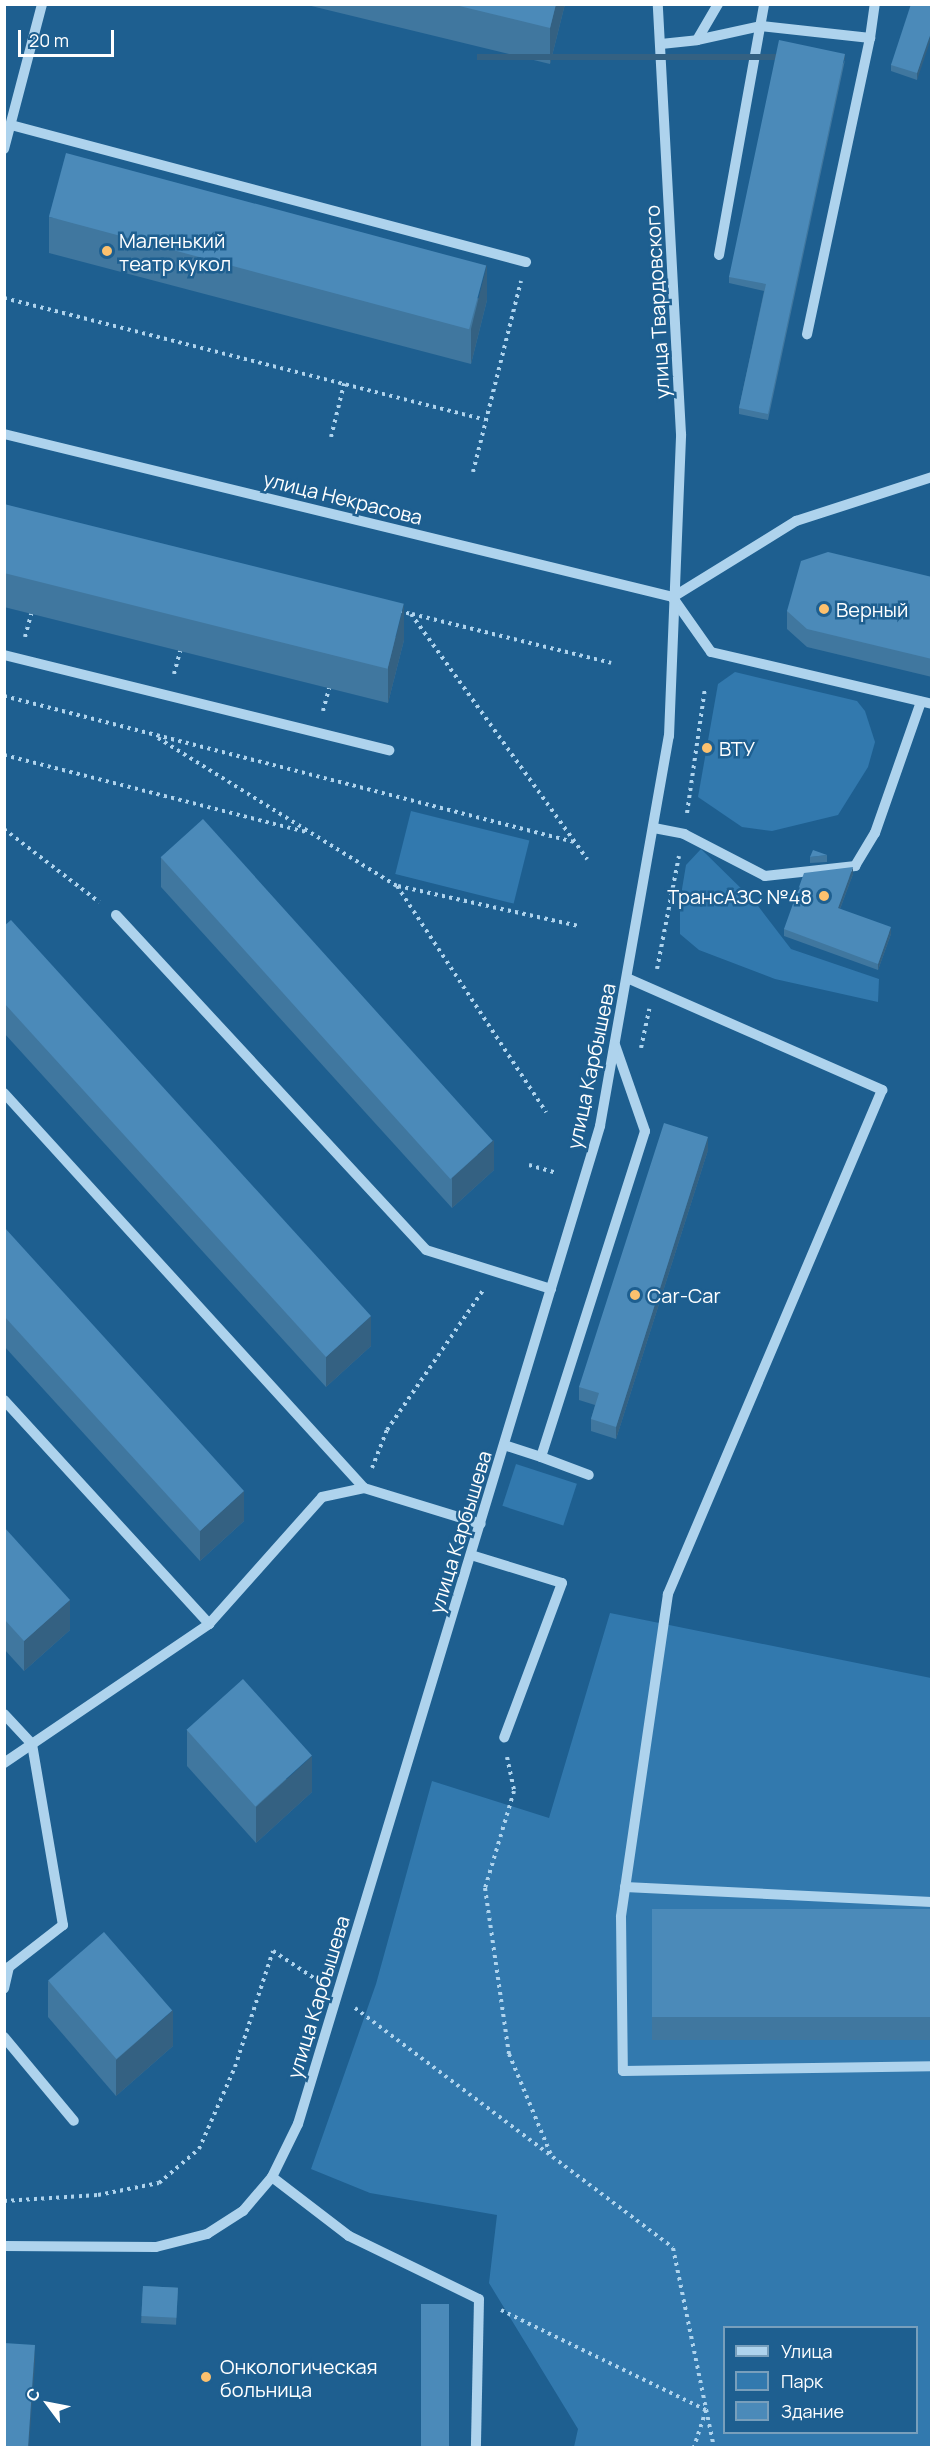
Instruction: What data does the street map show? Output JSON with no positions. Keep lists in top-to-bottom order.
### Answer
{
  "streets": {
    "street": ["улица Твардовского", "улица Некрасова", "улица Карбышева"]
  },
  "crossings": [
    ["улица Твардовского", "улица Некрасова"],
    ["улица Твардовского", "улица Карбышева"],
    ["улица Некрасова", "улица Карбышева"]
  ],
  "places": [
    "Маленький театр кукол",
    "Верный",
    "ВТУ",
    "ТрансАЗС №48",
    "Car-Car",
    "Онкологическая больница"
  ],
  "legend": ["Улица", "Парк", "Здание"],
  "scale_bar": "20 m",
  "north": "top left"
}
